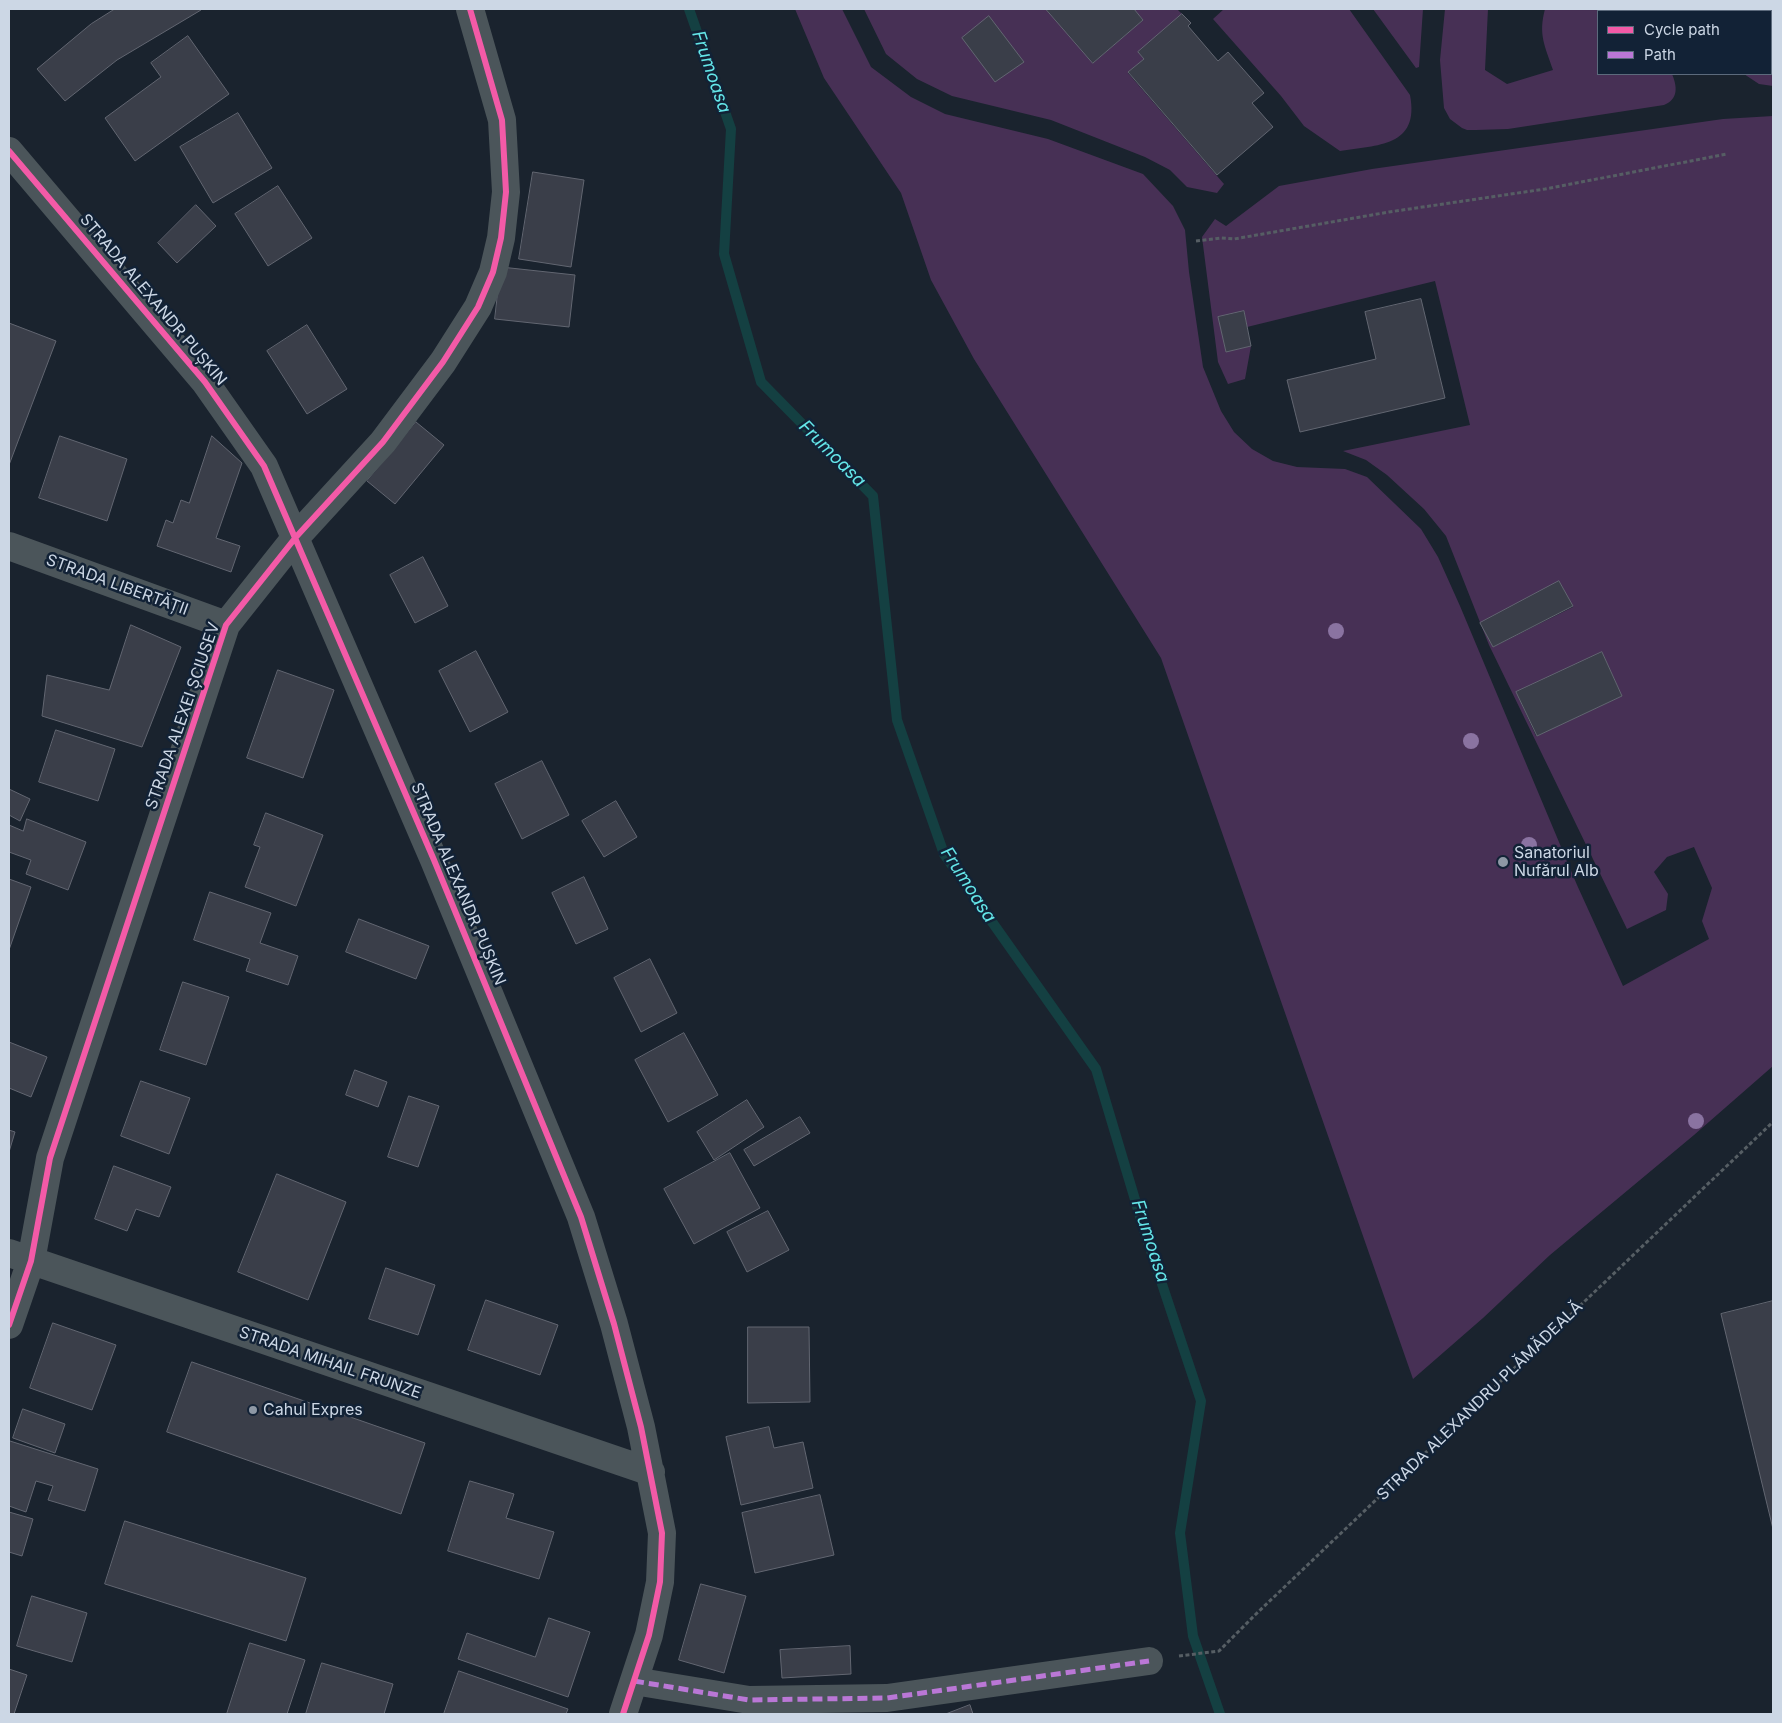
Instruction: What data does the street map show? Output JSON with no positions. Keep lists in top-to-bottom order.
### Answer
{
  "streets": {
    "street": [
      "STRADA ALEXANDR PUȘKIN",
      "STRADA LIBERTĂȚII",
      "STRADA ALEXEI ȘCIUSEV",
      "STRADA MIHAIL FRUNZE"
    ],
    "path": ["STRADA ALEXANDRU PLĂMĂDEALĂ"]
  },
  "crossings": [
    ["STRADA ALEXANDR PUȘKIN", "STRADA ALEXEI ȘCIUSEV"],
    ["STRADA ALEXANDR PUȘKIN", "STRADA MIHAIL FRUNZE"],
    ["STRADA LIBERTĂȚII", "STRADA ALEXEI ȘCIUSEV"],
    ["STRADA ALEXEI ȘCIUSEV", "STRADA MIHAIL FRUNZE"]
  ],
  "water": ["Frumoasa"],
  "places": ["Sanatoriul Nufărul Alb", "Cahul Expres"],
  "legend": ["Cycle path", "Path"]
}
